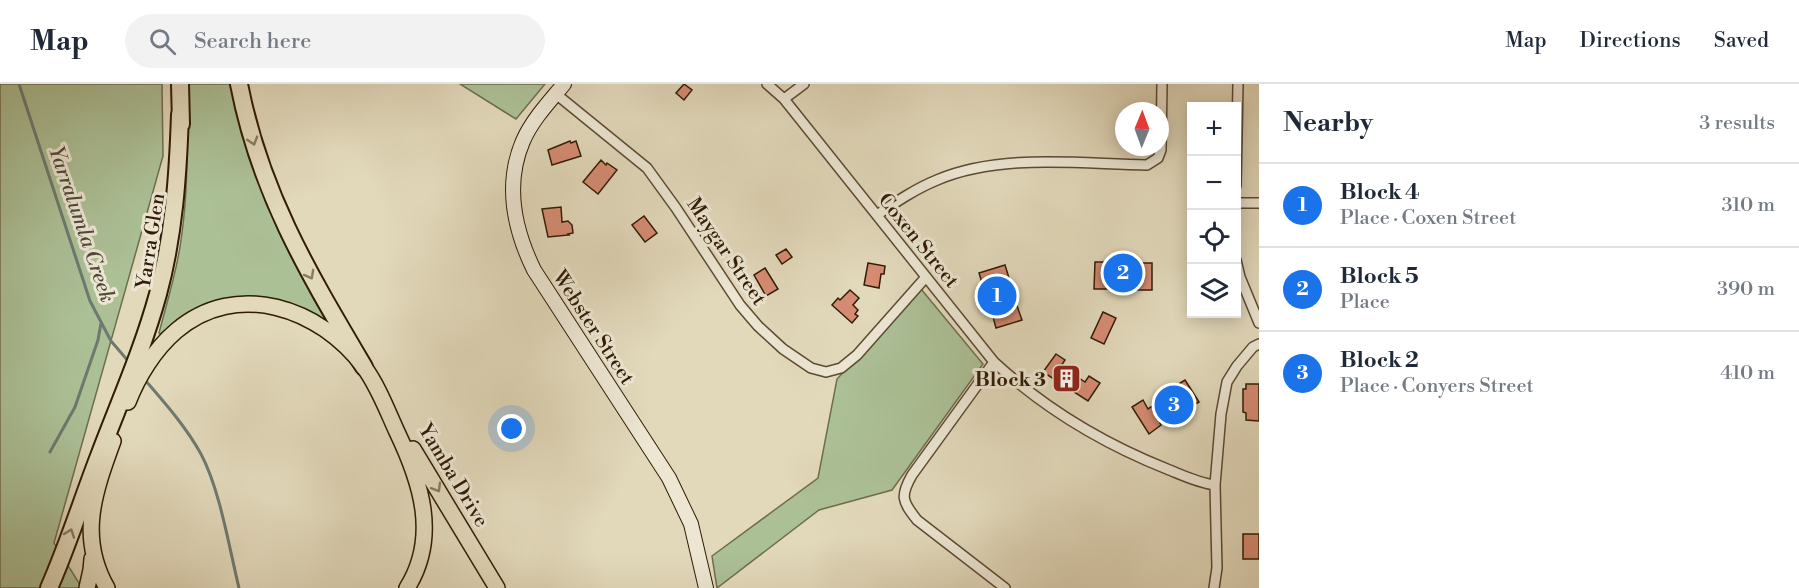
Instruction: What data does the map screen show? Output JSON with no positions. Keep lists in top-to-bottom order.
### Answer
{
  "streets": {
    "highway": ["Yarra Glen"],
    "main road": ["Yamba Drive"],
    "street": ["Coxen Street", "Maygar Street", "Webster Street"]
  },
  "crossings": [
    ["Coxen Street", "Maygar Street"],
    ["Maygar Street", "Webster Street"]
  ],
  "one_way": ["Yarra Glen", "Yamba Drive"],
  "water": ["Yarralumla Creek"],
  "places": {
    "building": ["Block 3"]
  },
  "north": "top",
  "page": {
    "header": "Map",
    "search": "Search here",
    "nav": ["Map", "Directions", "Saved"],
    "heading": ["Nearby", "3 results"],
    "map_buttons": ["+", "−"],
    "list": [
      {
        "mark": "1",
        "name": "Block 4",
        "note": "Place · Coxen Street",
        "value": "310 m"
      },
      {
        "mark": "2",
        "name": "Block 5",
        "note": "Place",
        "value": "390 m"
      },
      {
        "mark": "3",
        "name": "Block 2",
        "note": "Place · Conyers Street",
        "value": "410 m"
      }
    ],
    "pins": ["2", "1", "3"]
  }
}
